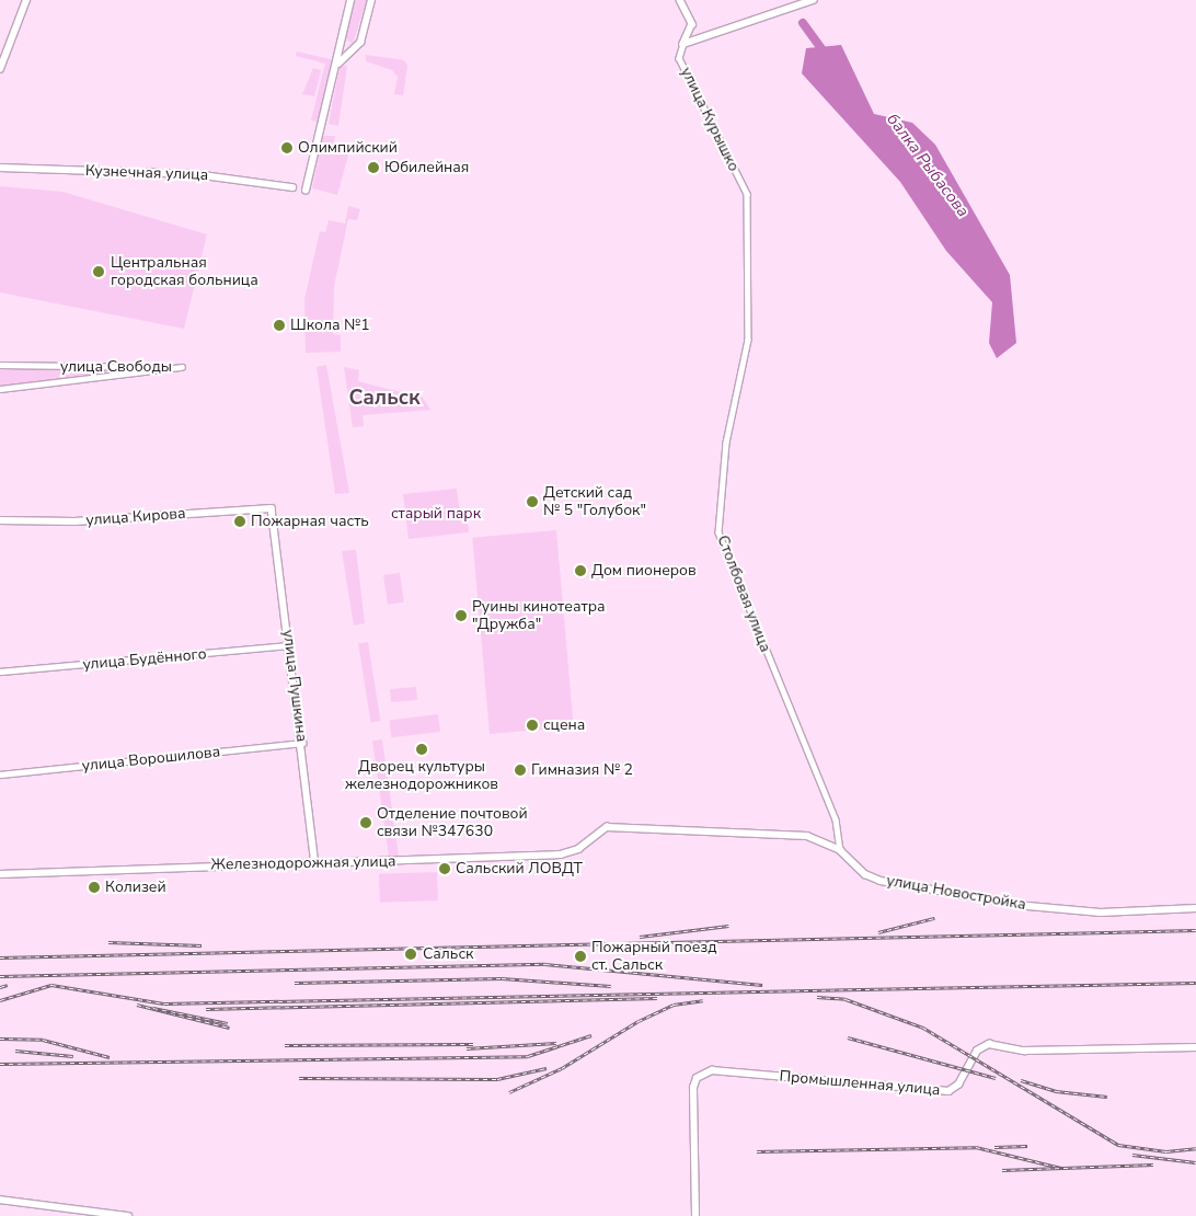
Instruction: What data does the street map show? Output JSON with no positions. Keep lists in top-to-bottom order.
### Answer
{
  "streets": {
    "main road": [
      "Кузнечная улица",
      "улица Кирова",
      "улица Пушкина",
      "Железнодорожная улица",
      "улица Новостройка",
      "Промышленная улица"
    ],
    "street": [
      "улица Курышко",
      "улица Свободы",
      "Столбовая улица",
      "улица Будённого",
      "улица Ворошилова"
    ]
  },
  "crossings": [
    ["улица Курышко", "Столбовая улица"],
    ["улица Кирова", "улица Пушкина"],
    ["Столбовая улица", "улица Новостройка"],
    ["улица Будённого", "улица Пушкина"],
    ["улица Пушкина", "улица Ворошилова"],
    ["улица Пушкина", "Железнодорожная улица"],
    ["Железнодорожная улица", "улица Новостройка"]
  ],
  "districts": ["Сальск"],
  "water": ["балка Рыбасова"],
  "parks": ["старый парк"],
  "places": [
    "Олимпийский",
    "Юбилейная",
    "Центральная городская больница",
    "Школа №1",
    "Детский сад № 5 \"Голубок\"",
    "Пожарная часть",
    "Дом пионеров",
    "Руины кинотеатра \"Дружба\"",
    "сцена",
    "Дворец культуры железнодорожников",
    "Гимназия № 2",
    "Отделение почтовой связи №347630",
    "Сальский ЛОВДТ",
    "Колизей",
    "Сальск",
    "Пожарный поезд ст. Сальск"
  ]
}
